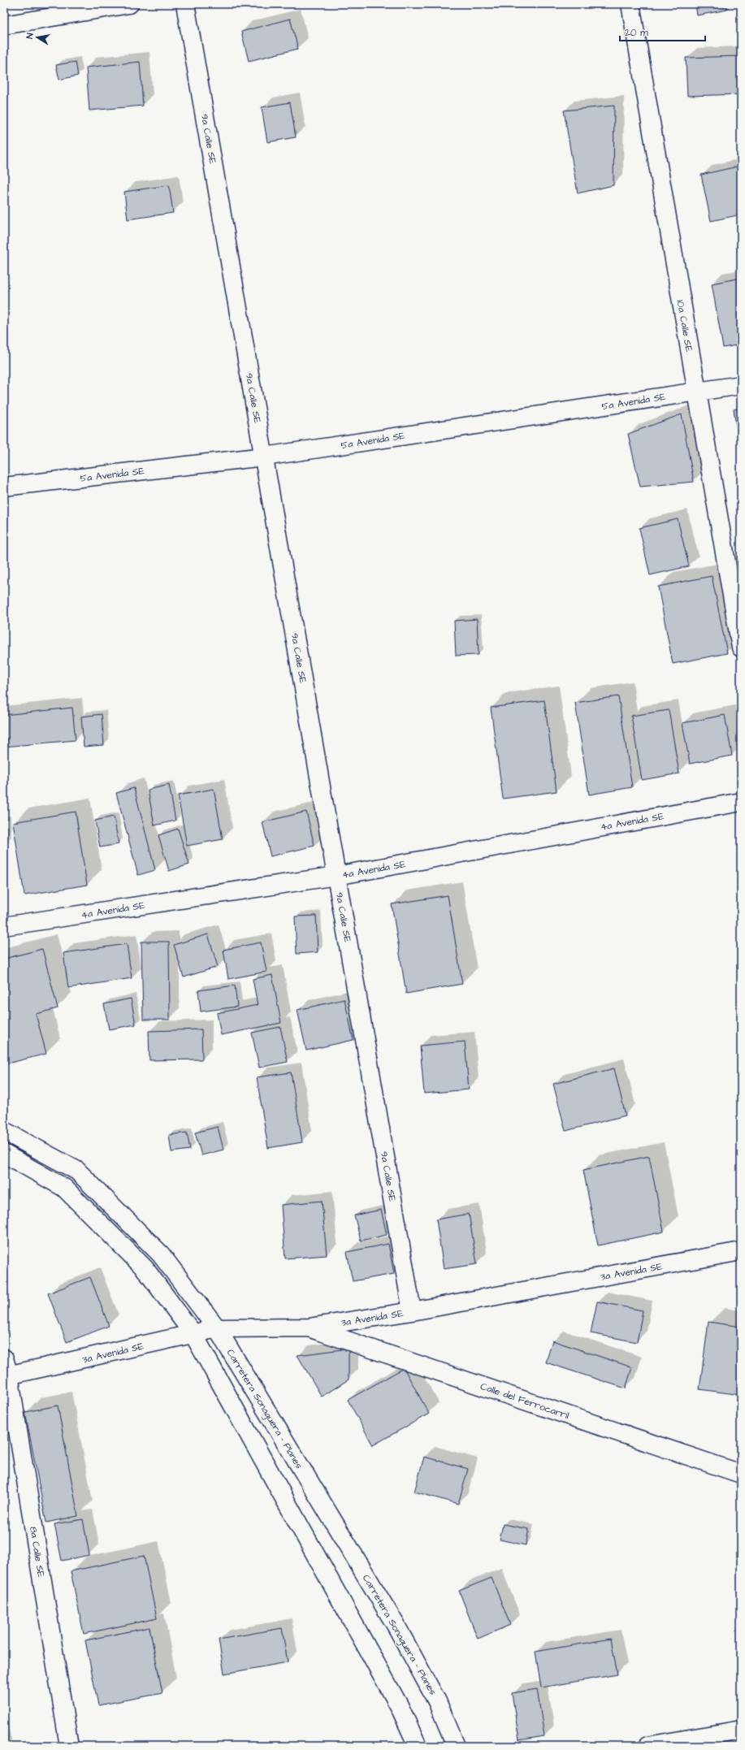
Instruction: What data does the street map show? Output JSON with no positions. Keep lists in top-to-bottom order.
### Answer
{
  "streets": {
    "street": [
      "9a Calle SE",
      "10a Calle SE",
      "5a Avenida SE",
      "4a Avenida SE",
      "3a Avenida SE",
      "Calle del Ferrocarril",
      "Carretera Sonaguera - Planes",
      "8a Calle SE"
    ]
  },
  "crossings": [
    ["9a Calle SE", "5a Avenida SE"],
    ["9a Calle SE", "4a Avenida SE"],
    ["9a Calle SE", "3a Avenida SE"],
    ["10a Calle SE", "5a Avenida SE"],
    ["3a Avenida SE", "Calle del Ferrocarril"],
    ["3a Avenida SE", "Carretera Sonaguera - Planes"],
    ["3a Avenida SE", "8a Calle SE"]
  ],
  "scale_bar": "20 m",
  "north": "left"
}
